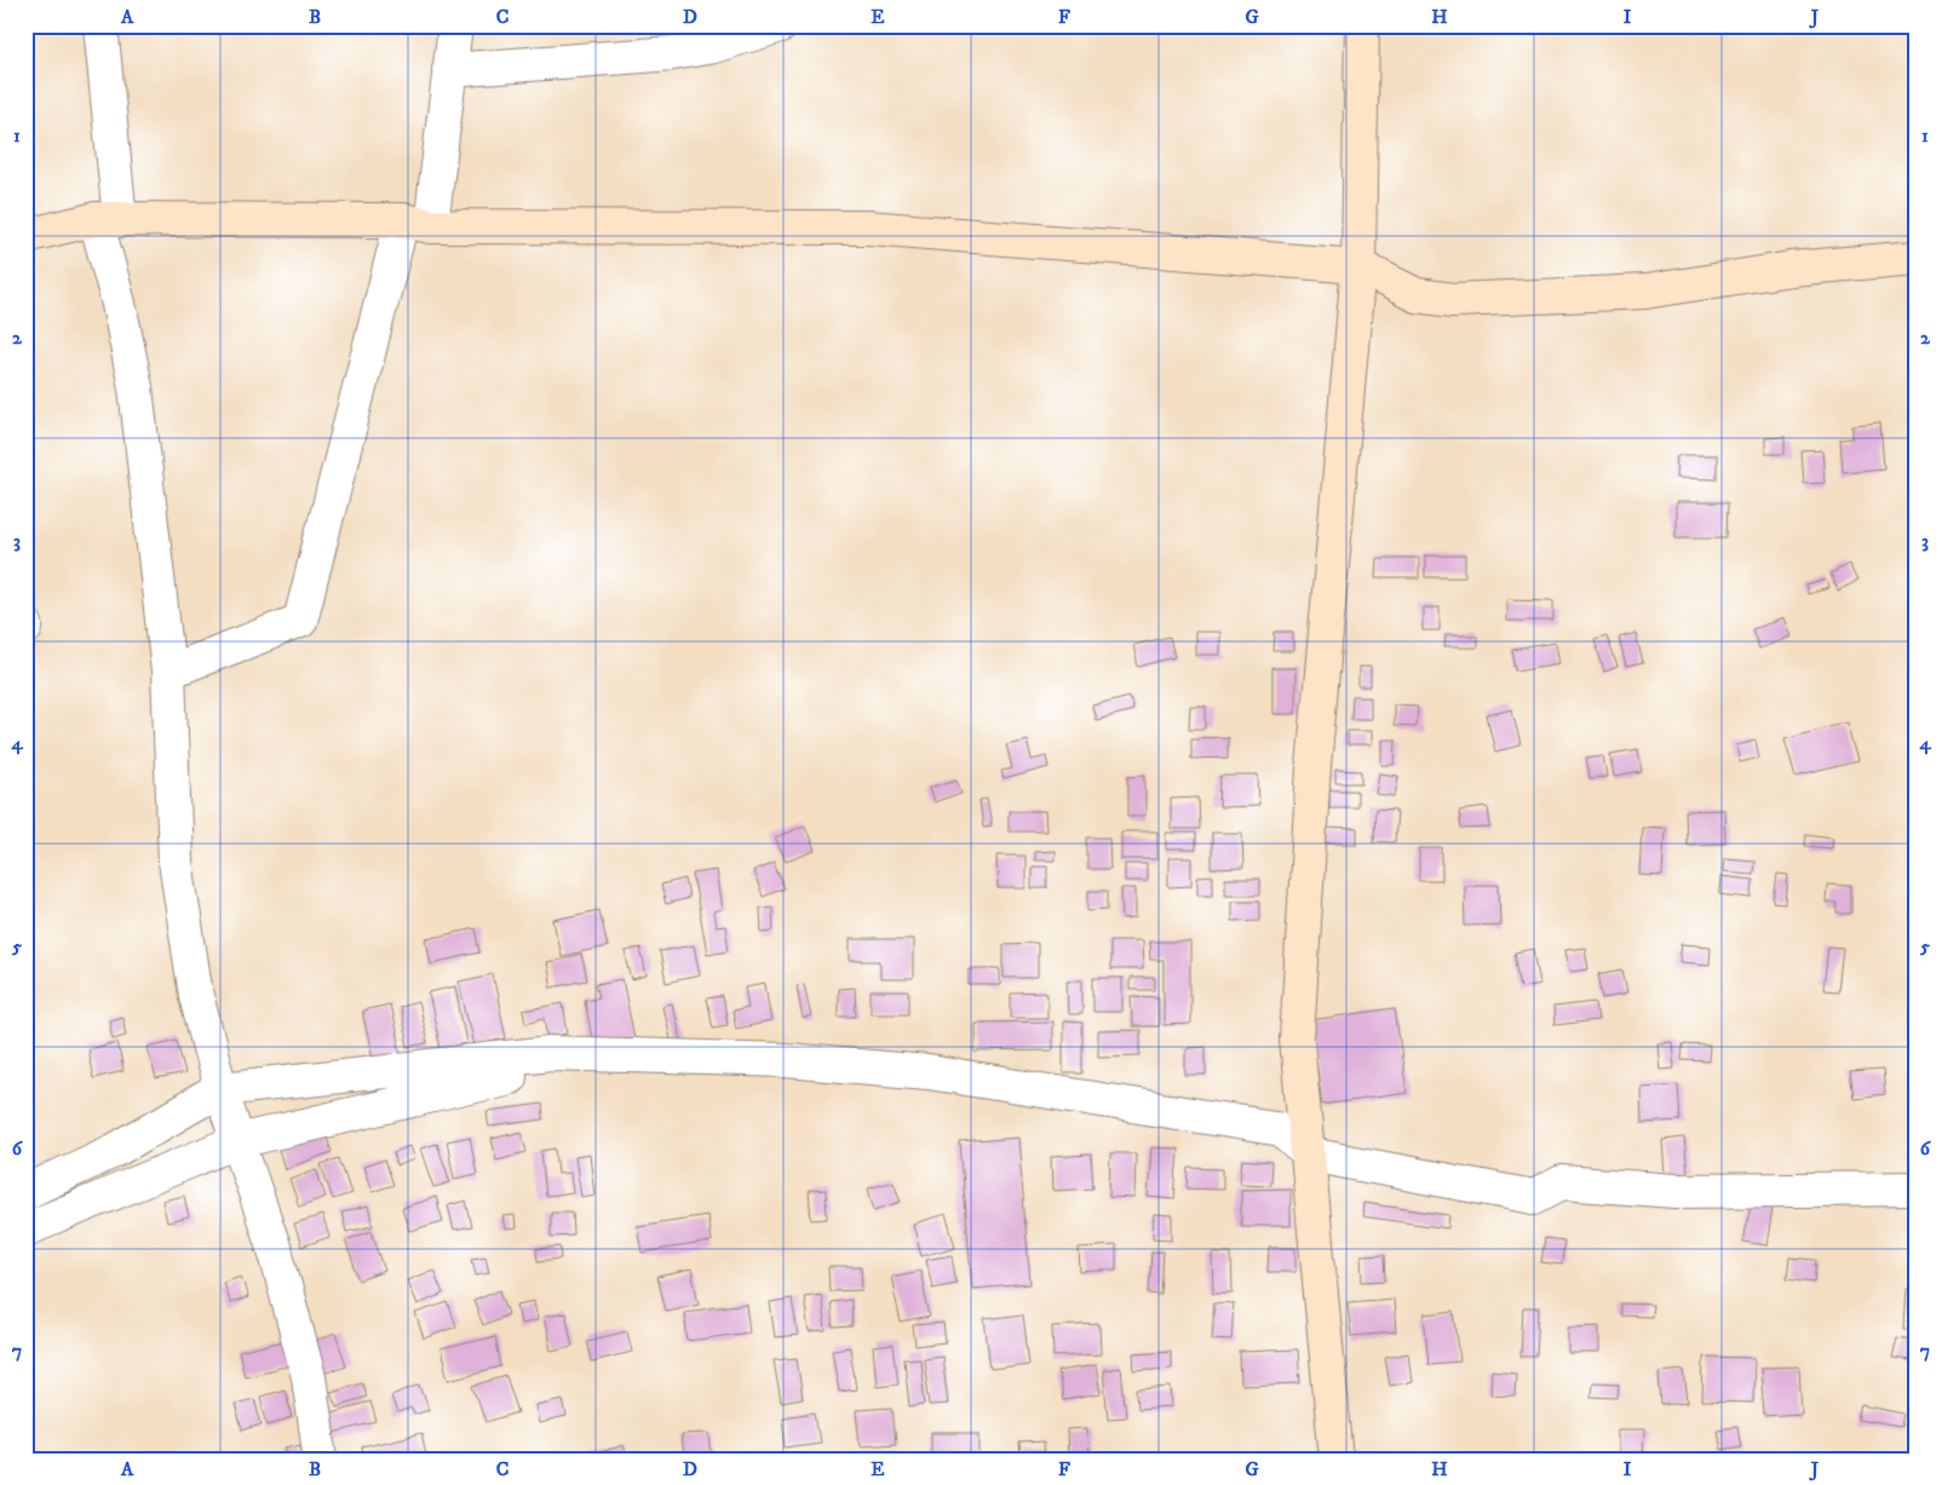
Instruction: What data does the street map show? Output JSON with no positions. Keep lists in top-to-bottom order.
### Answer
{
  "grid": {
    "columns": [
      "A",
      "B",
      "C",
      "D",
      "E",
      "F",
      "G",
      "H",
      "I",
      "J"
    ],
    "rows": [
      "1",
      "2",
      "3",
      "4",
      "5",
      "6",
      "7"
    ]
  }
}
